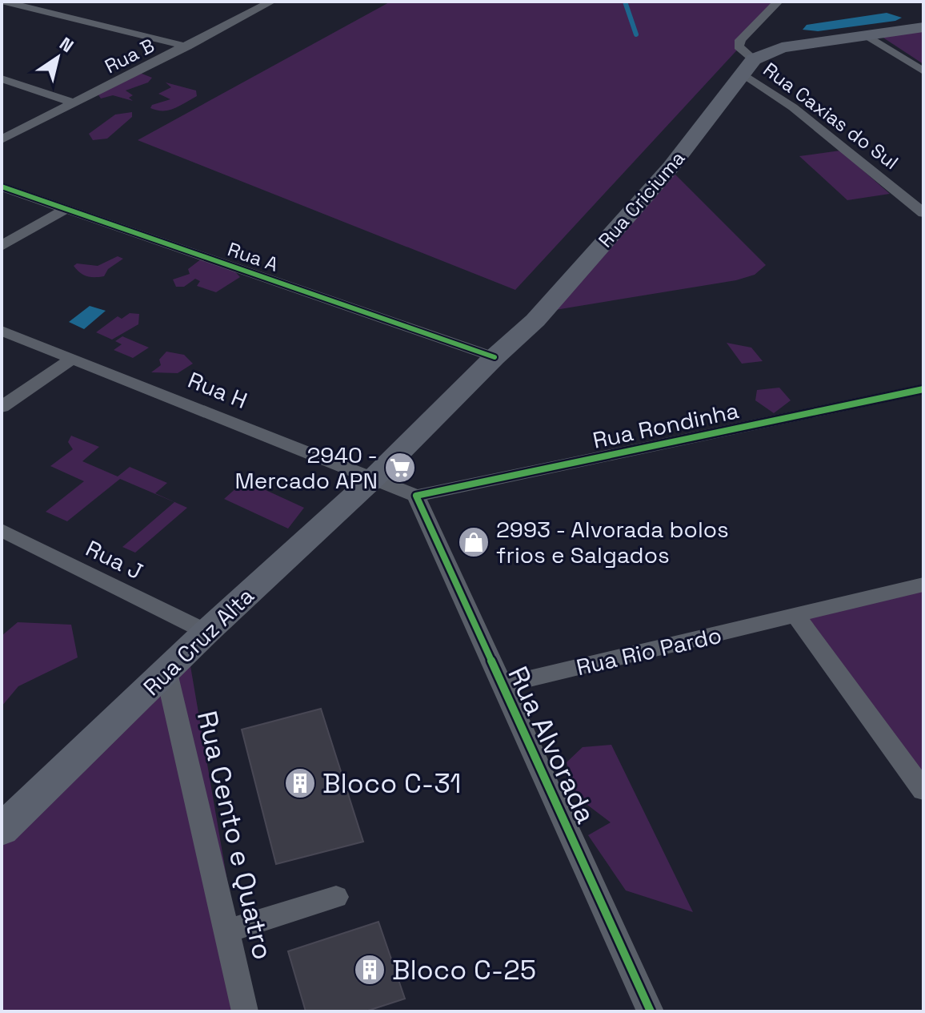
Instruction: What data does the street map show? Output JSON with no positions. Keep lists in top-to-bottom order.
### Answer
{
  "streets": {
    "main road": ["Rua Criciuma", "Rua Cruz Alta"],
    "street": [
      "Rua B",
      "Rua Caxias do Sul",
      "Rua A",
      "Rua H",
      "Rua Rondinha",
      "Rua J",
      "Rua Rio Pardo",
      "Rua Alvorada",
      "Rua Cento e Quatro"
    ]
  },
  "crossings": [
    ["Rua Caxias do Sul", "Rua Criciuma"],
    ["Rua Criciuma", "Rua A"],
    ["Rua Criciuma", "Rua Cruz Alta"],
    ["Rua H", "Rua Rondinha"],
    ["Rua H", "Rua Cruz Alta"],
    ["Rua H", "Rua Alvorada"],
    ["Rua Rondinha", "Rua Alvorada"],
    ["Rua J", "Rua Cruz Alta"],
    ["Rua Cruz Alta", "Rua Cento e Quatro"],
    ["Rua Rio Pardo", "Rua Alvorada"]
  ],
  "places": {
    "supermarket": ["2940 - Mercado APN"],
    "shop": ["2993 - Alvorada bolos frios e Salgados"],
    "building": ["Bloco C-31", "Bloco C-25"]
  },
  "north": "top right"
}
